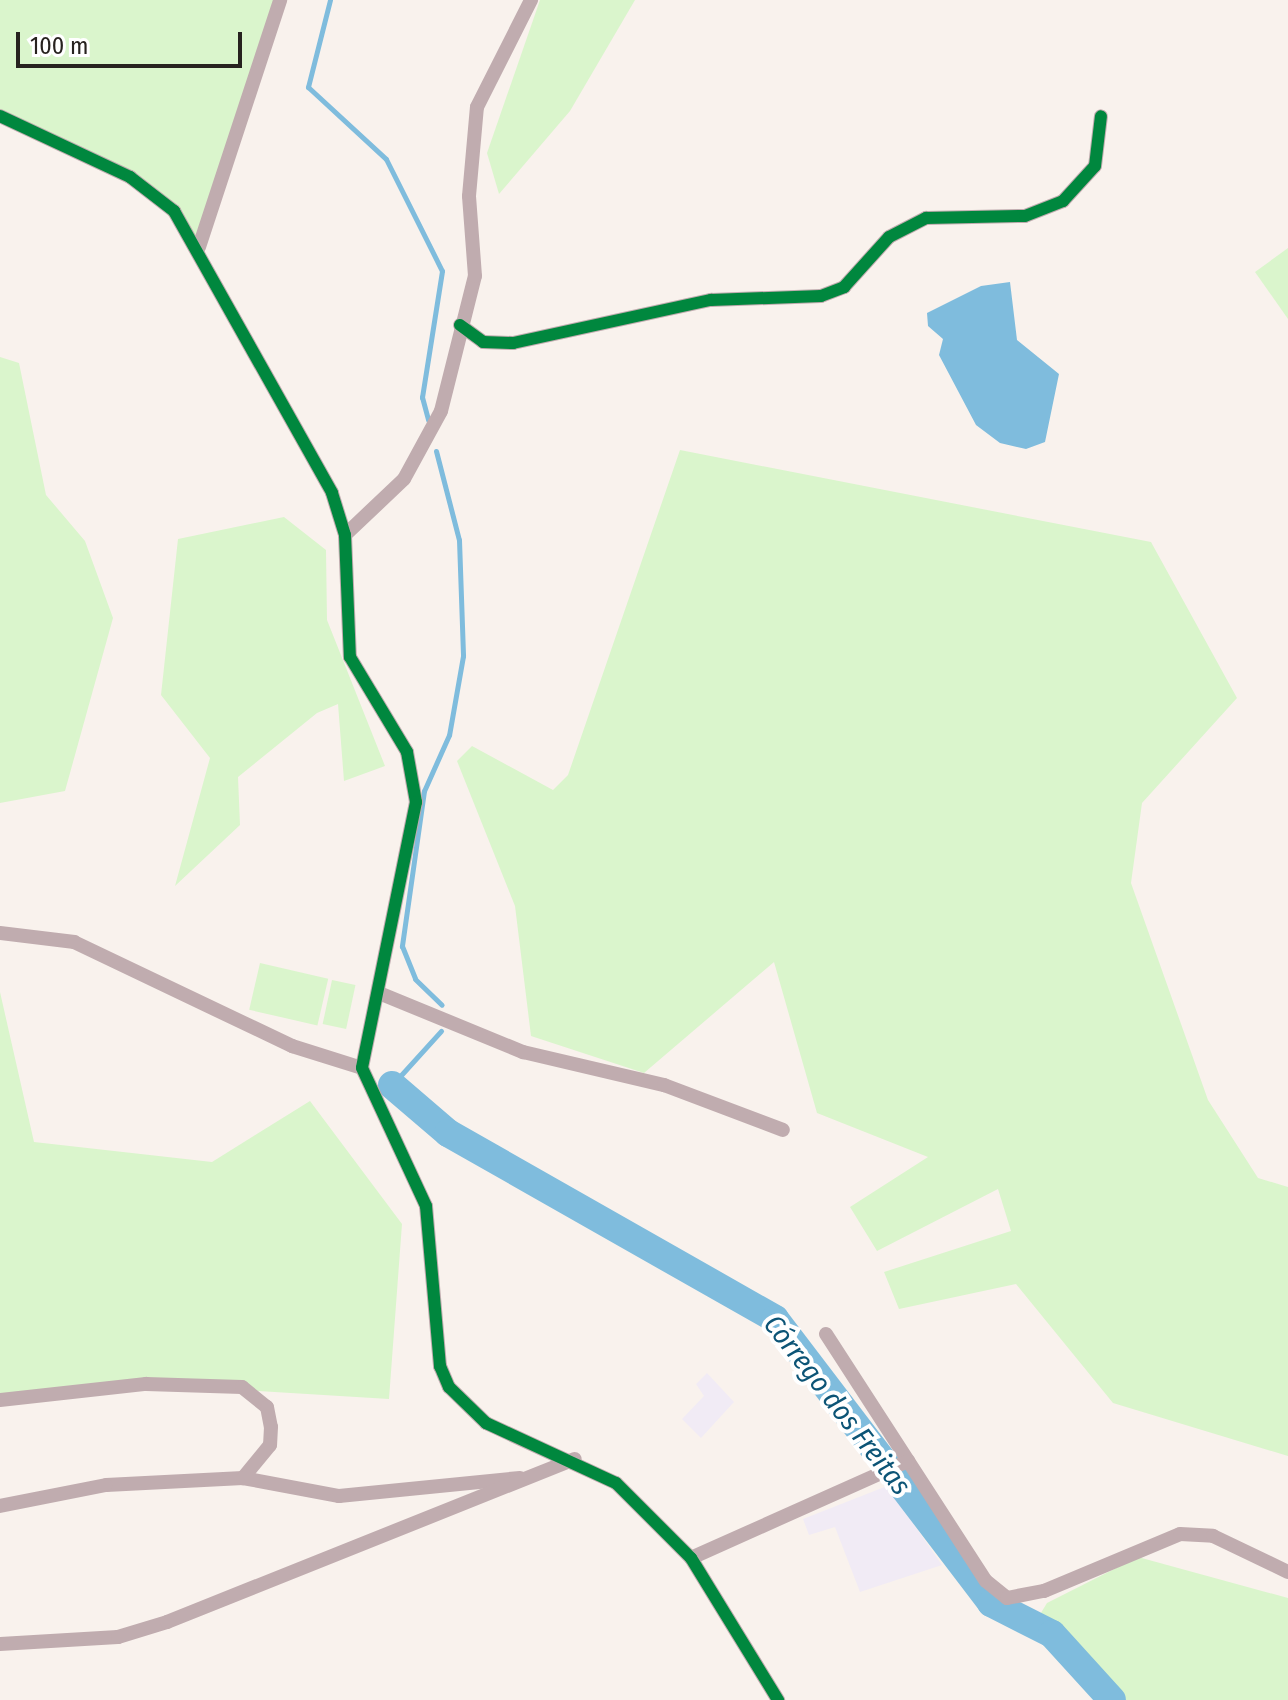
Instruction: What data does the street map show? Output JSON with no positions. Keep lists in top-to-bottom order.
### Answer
{
  "water": ["Córrego dos Freitas"],
  "scale_bar": "100 m"
}
